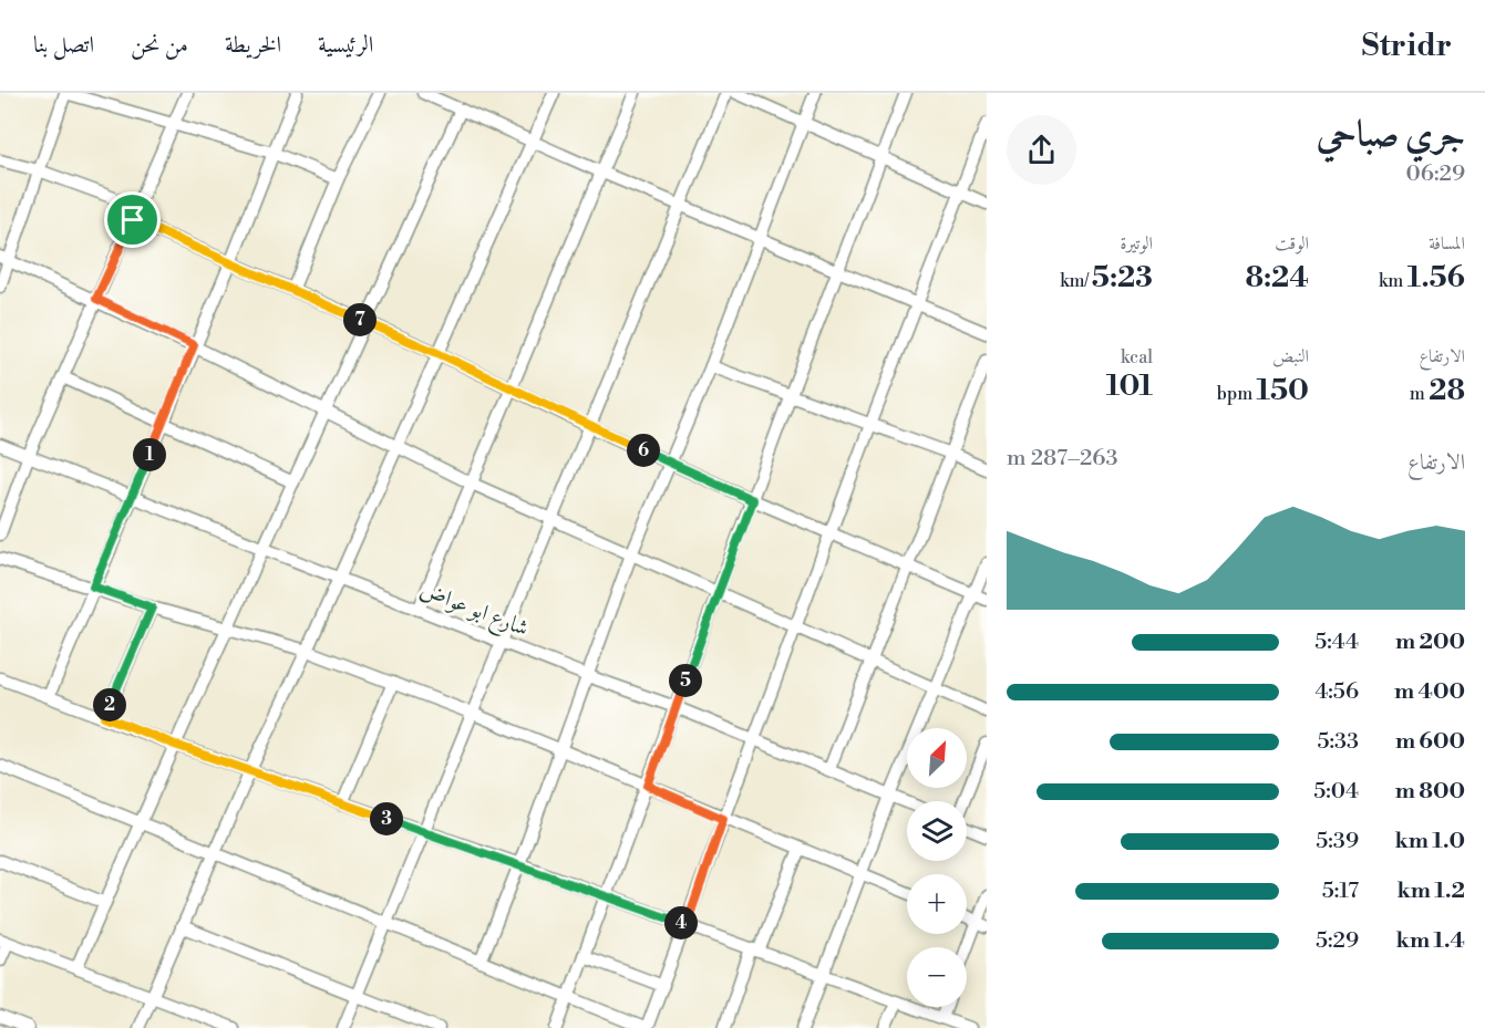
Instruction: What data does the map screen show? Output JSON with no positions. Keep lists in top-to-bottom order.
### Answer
{
  "streets": {
    "street": ["شارع ابو عواض"]
  },
  "north": "top right",
  "page": {
    "header": "Stridr",
    "nav": [
      "الرئيسية",
      "الخريطة",
      "من نحن",
      "اتصل بنا"
    ],
    "heading": ["جري صباحي", "06:29"],
    "stats": [
      ["المسافة", "1.56 km"],
      ["الوقت", "8:24"],
      ["الوتيرة", "5:23 /km"],
      ["الارتفاع", "28 m"],
      ["النبض", "150 bpm"],
      ["kcal", "101"]
    ],
    "pins": [
      "7",
      "6",
      "1",
      "5",
      "2",
      "3",
      "4"
    ],
    "chart": ["الارتفاع", "263–287 m"],
    "list": [
      {
        "name": "200 m",
        "note": "5:44"
      },
      {
        "name": "400 m",
        "note": "4:56"
      },
      {
        "name": "600 m",
        "note": "5:33"
      },
      {
        "name": "800 m",
        "note": "5:04"
      },
      {
        "name": "1.0 km",
        "note": "5:39"
      },
      {
        "name": "1.2 km",
        "note": "5:17"
      },
      {
        "name": "1.4 km",
        "note": "5:29"
      }
    ],
    "map_buttons": ["+", "−"]
  }
}
